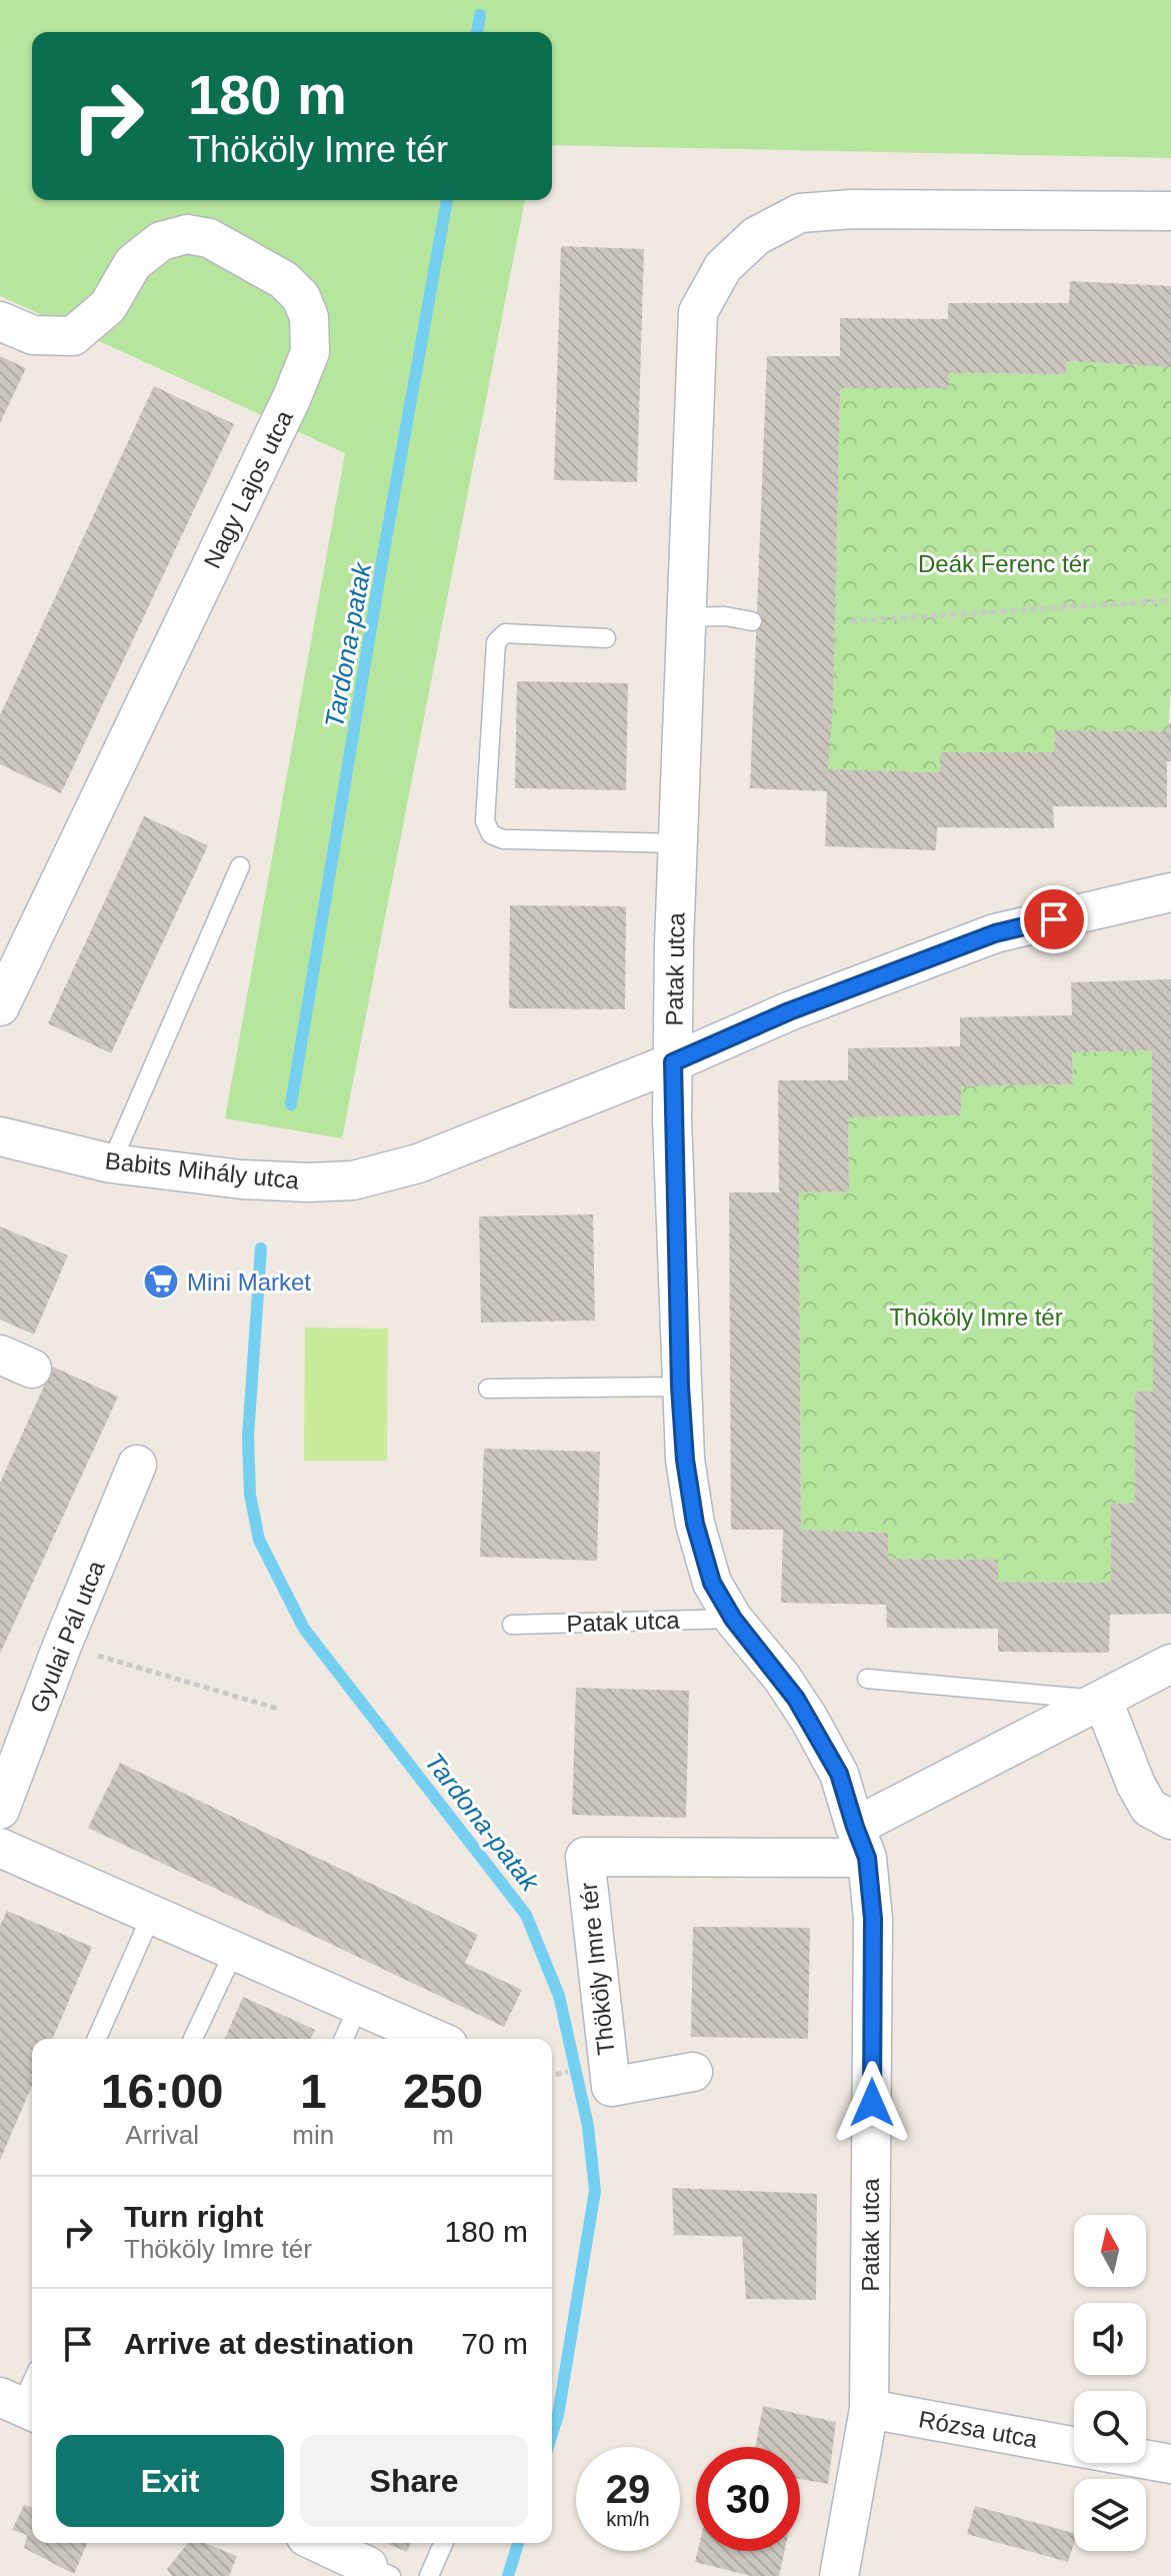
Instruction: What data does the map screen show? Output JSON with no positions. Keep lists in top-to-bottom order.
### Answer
{
  "streets": {
    "street": [
      "Nagy Lajos utca",
      "Patak utca",
      "Babits Mihály utca",
      "Gyulai Pál utca",
      "Thököly Imre tér",
      "Rózsa utca"
    ]
  },
  "crossings": [
    ["Patak utca", "Babits Mihály utca"],
    ["Patak utca", "Thököly Imre tér"],
    ["Patak utca", "Rózsa utca"]
  ],
  "water": ["Tardona-patak"],
  "parks": ["Deák Ferenc tér", "Thököly Imre tér"],
  "places": {
    "supermarket": ["Mini Market"]
  },
  "north": "top",
  "page": {
    "turn": ["180 m", "Thököly Imre tér"],
    "eta": [
      "16:00",
      "Arrival",
      "1",
      "min",
      "250",
      "m"
    ],
    "list": [
      {
        "name": "Turn right",
        "note": "Thököly Imre tér",
        "value": "180 m"
      },
      {
        "name": "Arrive at destination",
        "value": "70 m"
      }
    ],
    "buttons": ["Exit", "Share"],
    "speed": "29 km/h",
    "limit": "30"
  }
}
